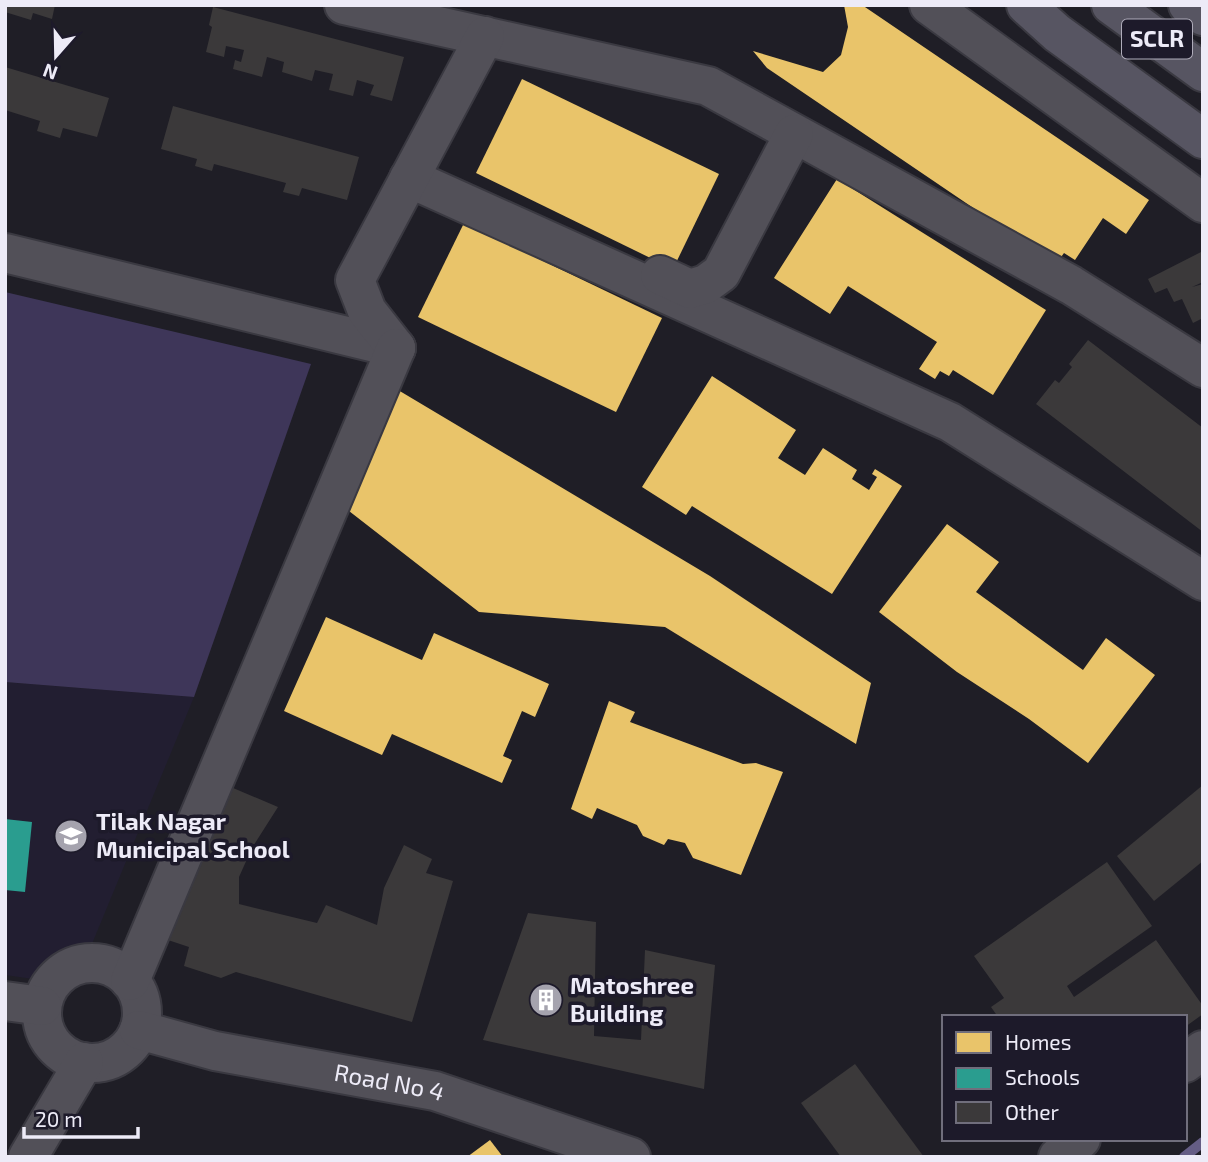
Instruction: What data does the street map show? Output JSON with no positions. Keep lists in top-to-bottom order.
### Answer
{
  "streets": {
    "highway": ["SCLR"],
    "street": ["Road No 4"]
  },
  "places": {
    "school or university": ["Tilak Nagar Municipal School"],
    "building": ["Matoshree Building"]
  },
  "legend": ["Homes", "Schools", "Other"],
  "scale_bar": "20 m",
  "north": "bottom"
}
